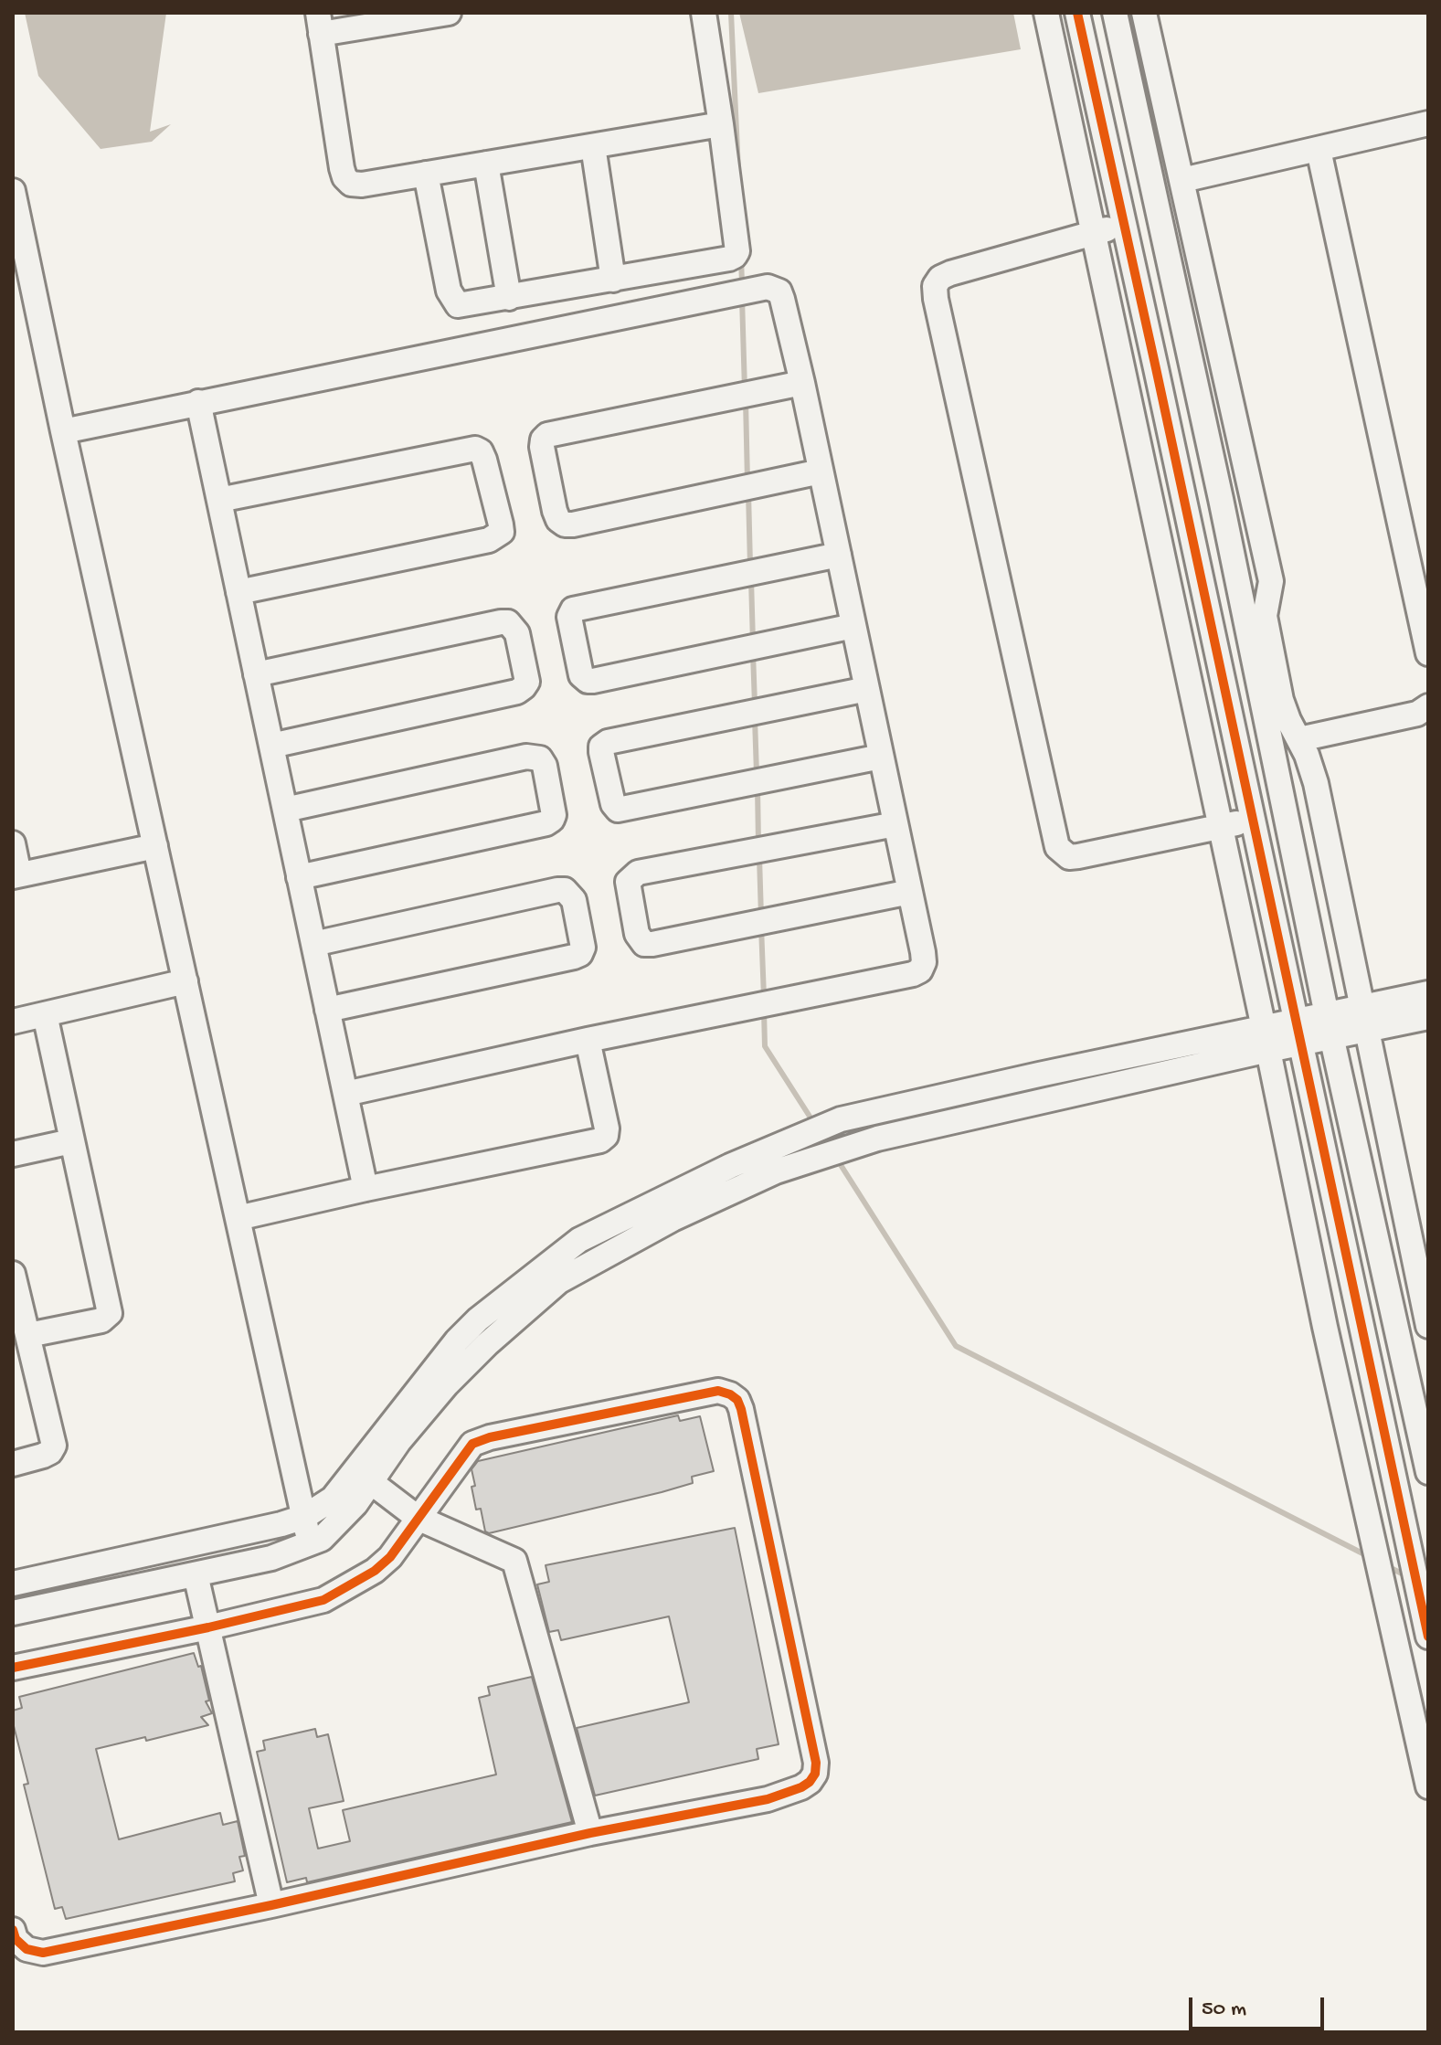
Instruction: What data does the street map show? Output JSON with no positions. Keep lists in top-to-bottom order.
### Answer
{
  "scale_bar": "50 m"
}
